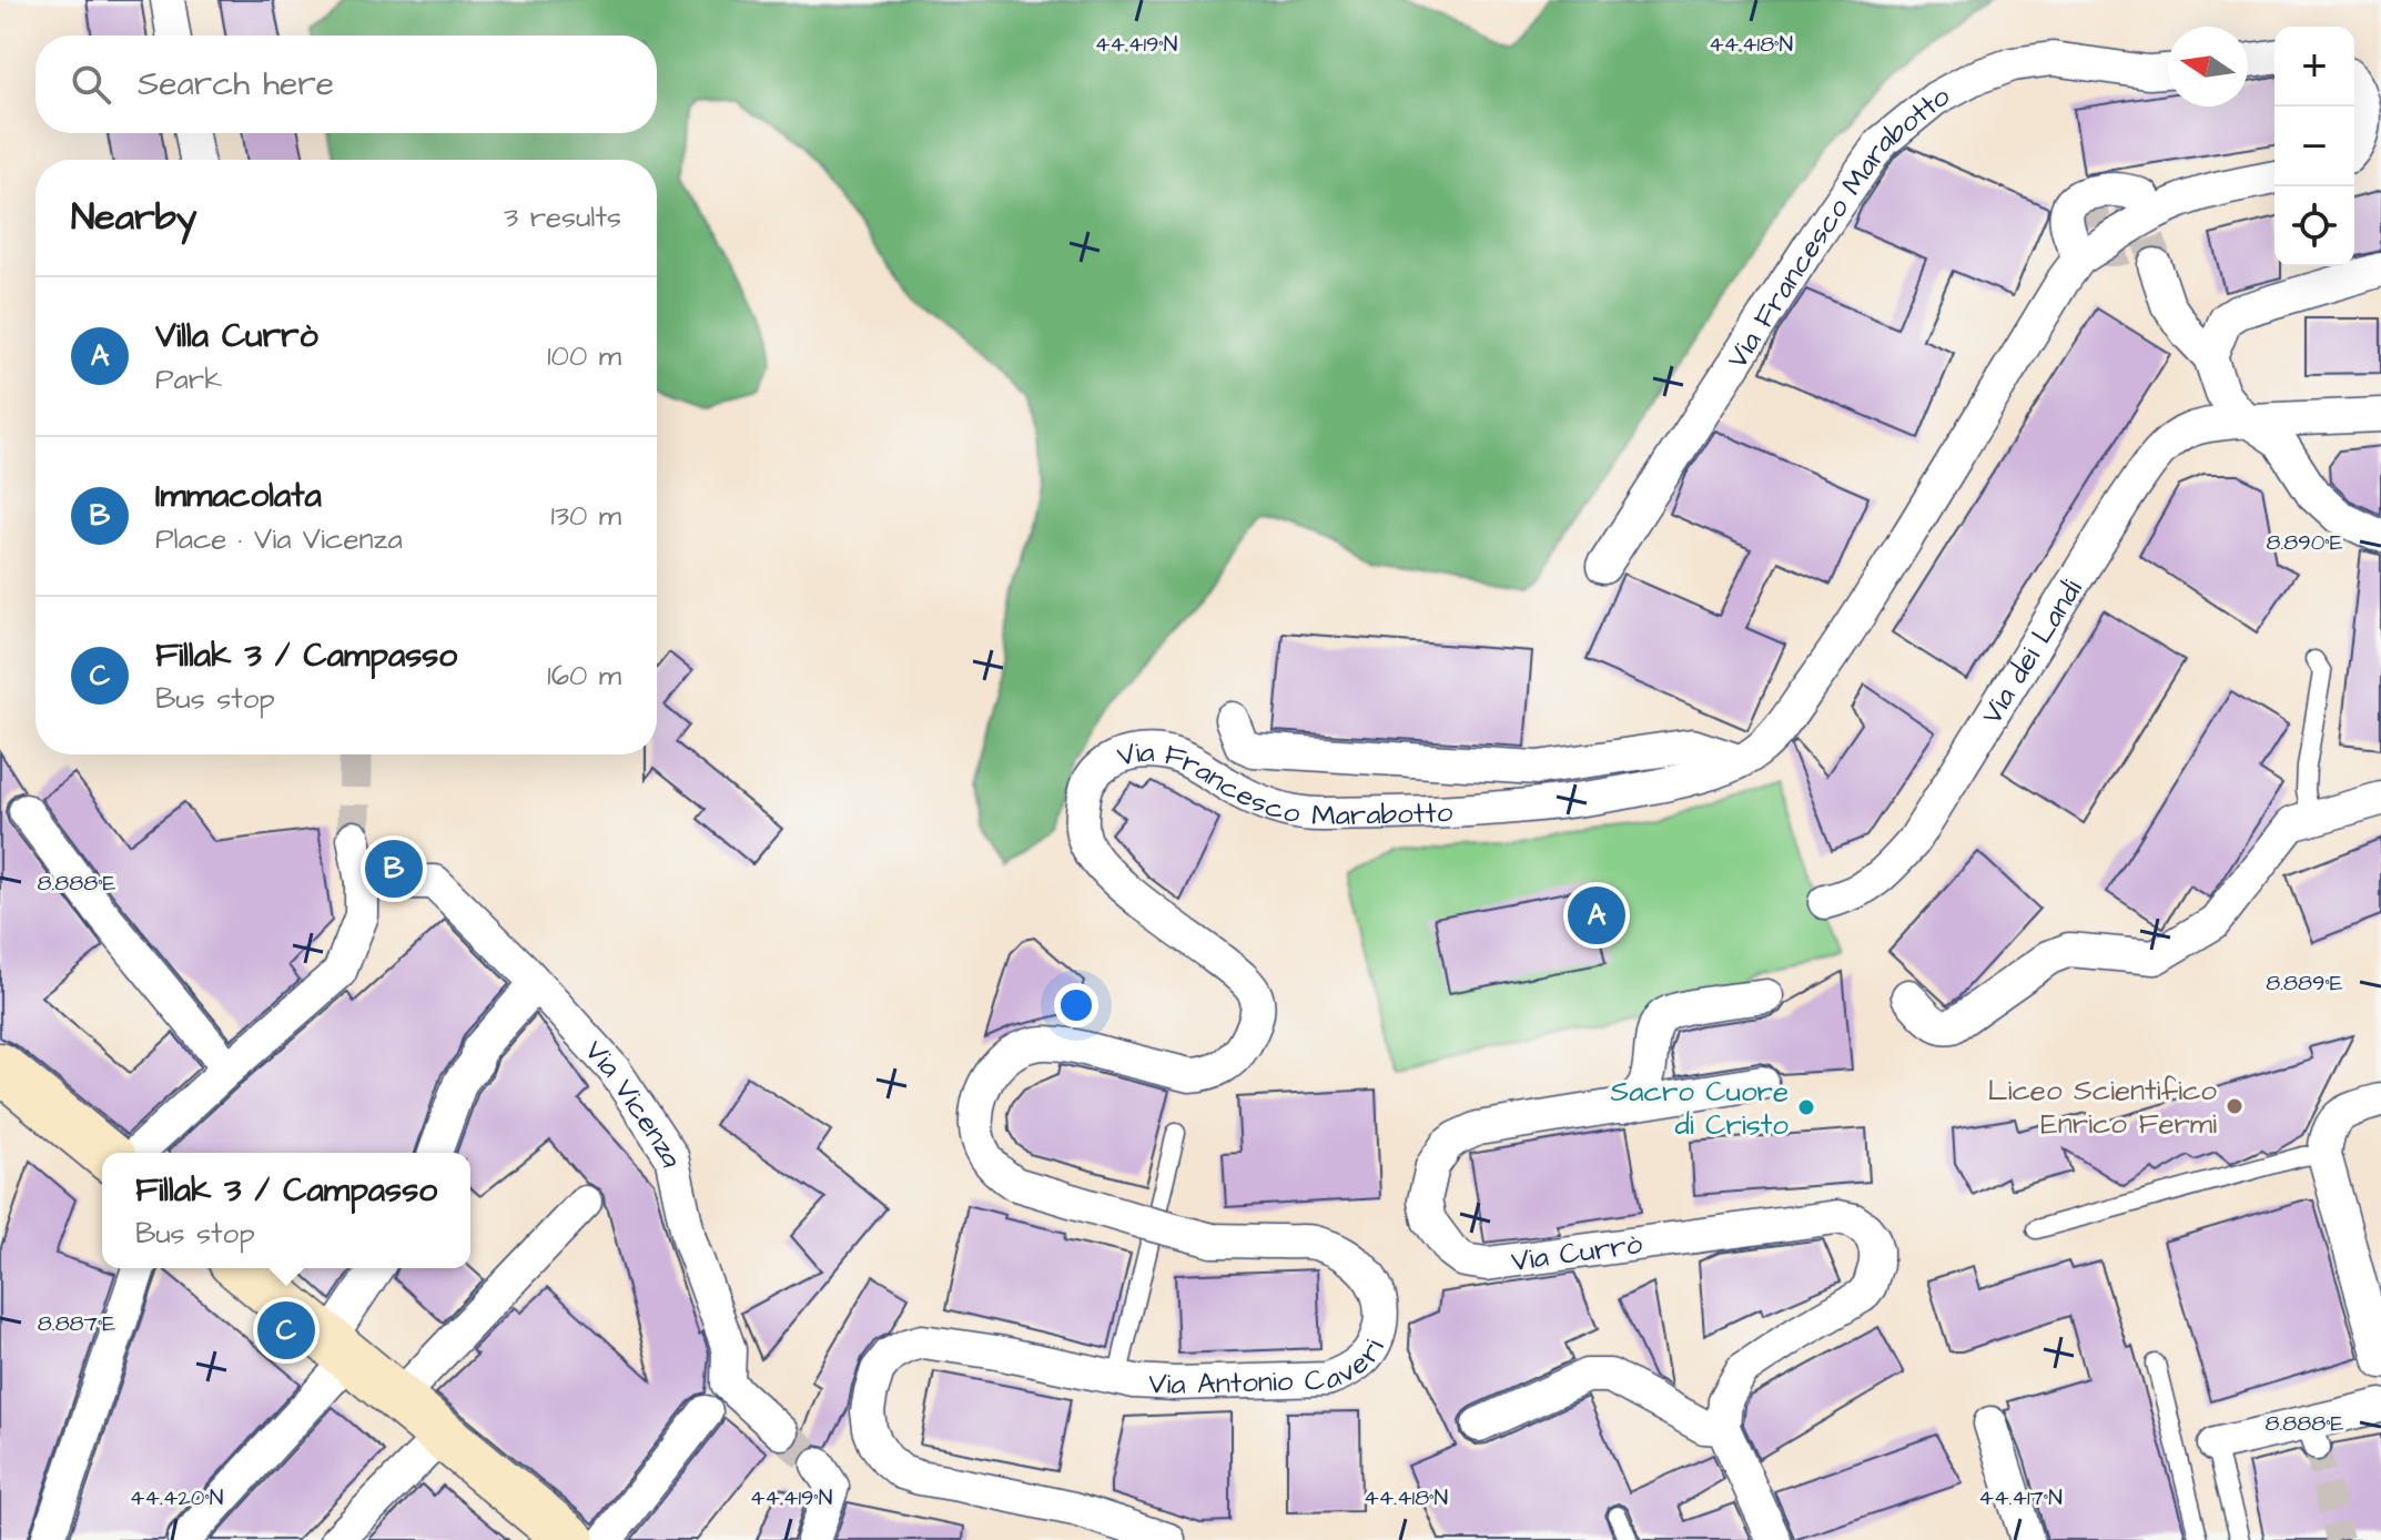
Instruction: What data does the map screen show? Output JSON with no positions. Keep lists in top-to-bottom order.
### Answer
{
  "streets": {
    "street": [
      "Via Francesco Marabotto",
      "Via dei Landi",
      "Via Vicenza",
      "Via Currò",
      "Via Antonio Caveri"
    ]
  },
  "crossings": [
    ["Via Francesco Marabotto", "Via Antonio Caveri"]
  ],
  "places": ["Liceo Scientifico Enrico Fermi", "Sacro Cuore di Cristo"],
  "north": "left",
  "page": {
    "map_buttons": ["+", "−"],
    "search": "Search here",
    "heading": ["Nearby", "3 results"],
    "list": [
      {
        "mark": "A",
        "name": "Villa Currò",
        "note": "Park",
        "value": "100 m"
      },
      {
        "mark": "B",
        "name": "Immacolata",
        "note": "Place · Via Vicenza",
        "value": "130 m"
      },
      {
        "mark": "C",
        "name": "Fillak 3 / Campasso",
        "note": "Bus stop",
        "value": "160 m"
      }
    ],
    "pins": ["B", "A", "C"],
    "popup": ["Fillak 3 / Campasso", "Bus stop"]
  },
  "coordinates": [
    "44.419°N",
    "44.418°N",
    "8.890°E",
    "8.888°E",
    "8.889°E",
    "8.887°E",
    "44.420°N",
    "44.417°N"
  ]
}
